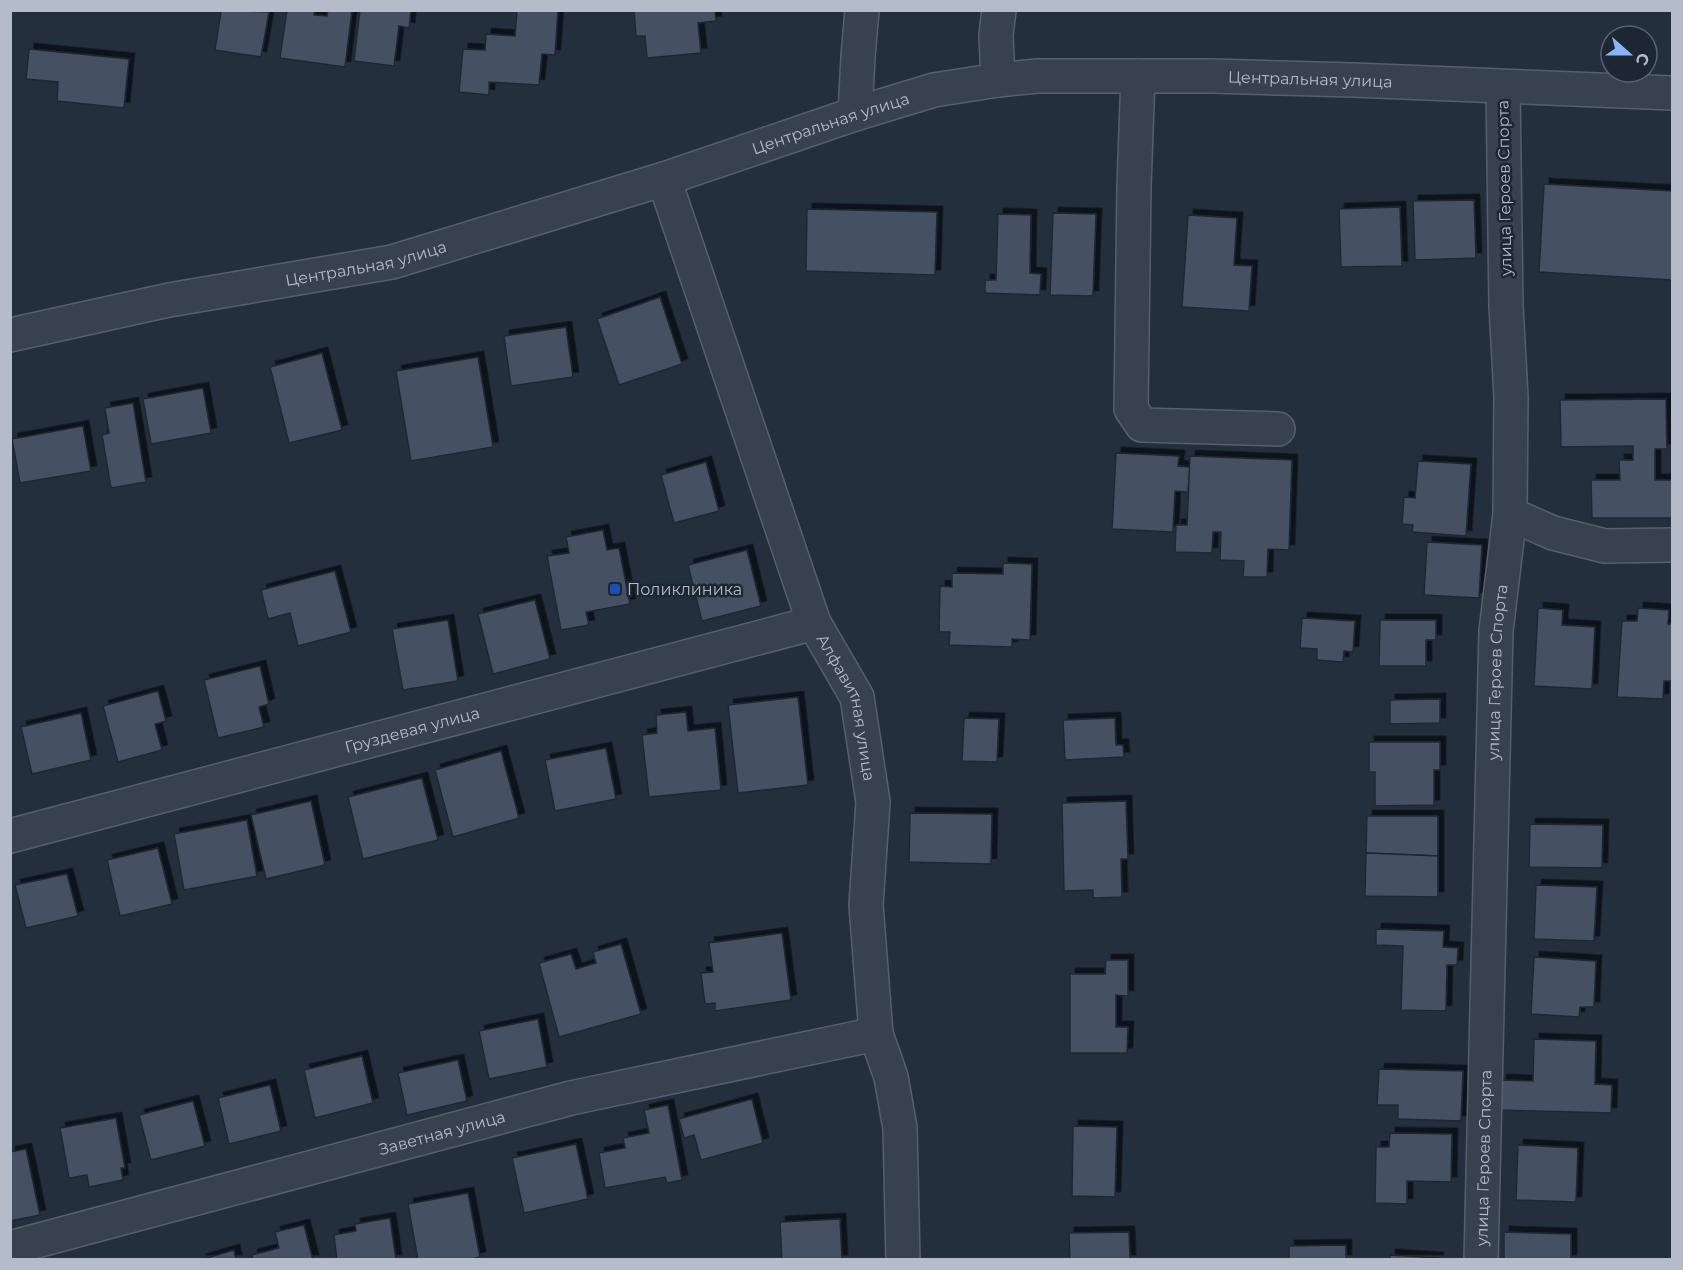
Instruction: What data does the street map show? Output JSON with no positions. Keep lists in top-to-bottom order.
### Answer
{
  "streets": {
    "street": [
      "Центральная улица",
      "улица Героев Спорта",
      "Алфавитная улица",
      "Груздевая улица",
      "Заветная улица"
    ]
  },
  "crossings": [
    ["Центральная улица", "улица Героев Спорта"],
    ["Центральная улица", "Алфавитная улица"],
    ["Алфавитная улица", "Груздевая улица"],
    ["Алфавитная улица", "Заветная улица"]
  ],
  "places": {
    "transit": ["Поликлиника"]
  },
  "north": "right"
}
